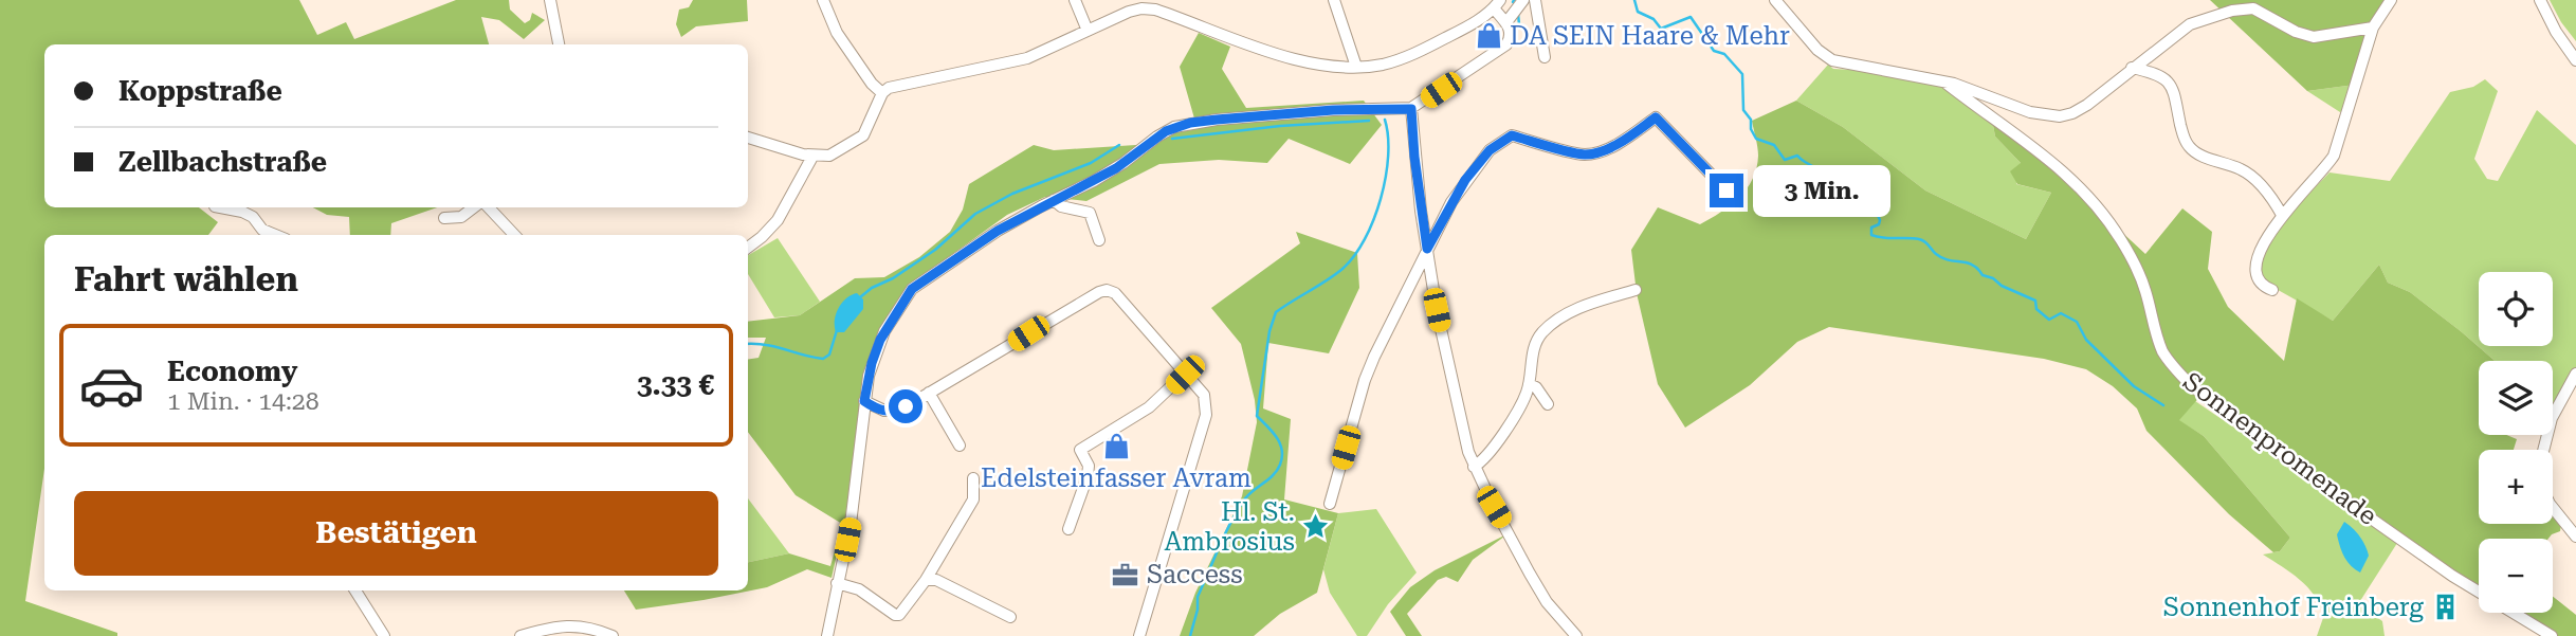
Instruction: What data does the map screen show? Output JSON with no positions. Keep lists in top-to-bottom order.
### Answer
{
  "streets": {
    "street": ["Sonnenpromenade"]
  },
  "places": {
    "shop": ["DA SEIN Haare & Mehr", "Edelsteinfasser Avram"],
    "place": ["Hl. St. Ambrosius"],
    "office": ["Saccess"],
    "building": ["Sonnenhof Freinberg"]
  },
  "page": {
    "banner": ["Koppstraße", "Zellbachstraße"],
    "bubble": "3 Min.",
    "heading": "Fahrt wählen",
    "map_buttons": ["+", "−"],
    "list": [
      {
        "name": "Economy",
        "note": "1 Min. · 14:28",
        "value": "3.33 €"
      }
    ],
    "buttons": "Bestätigen"
  }
}
